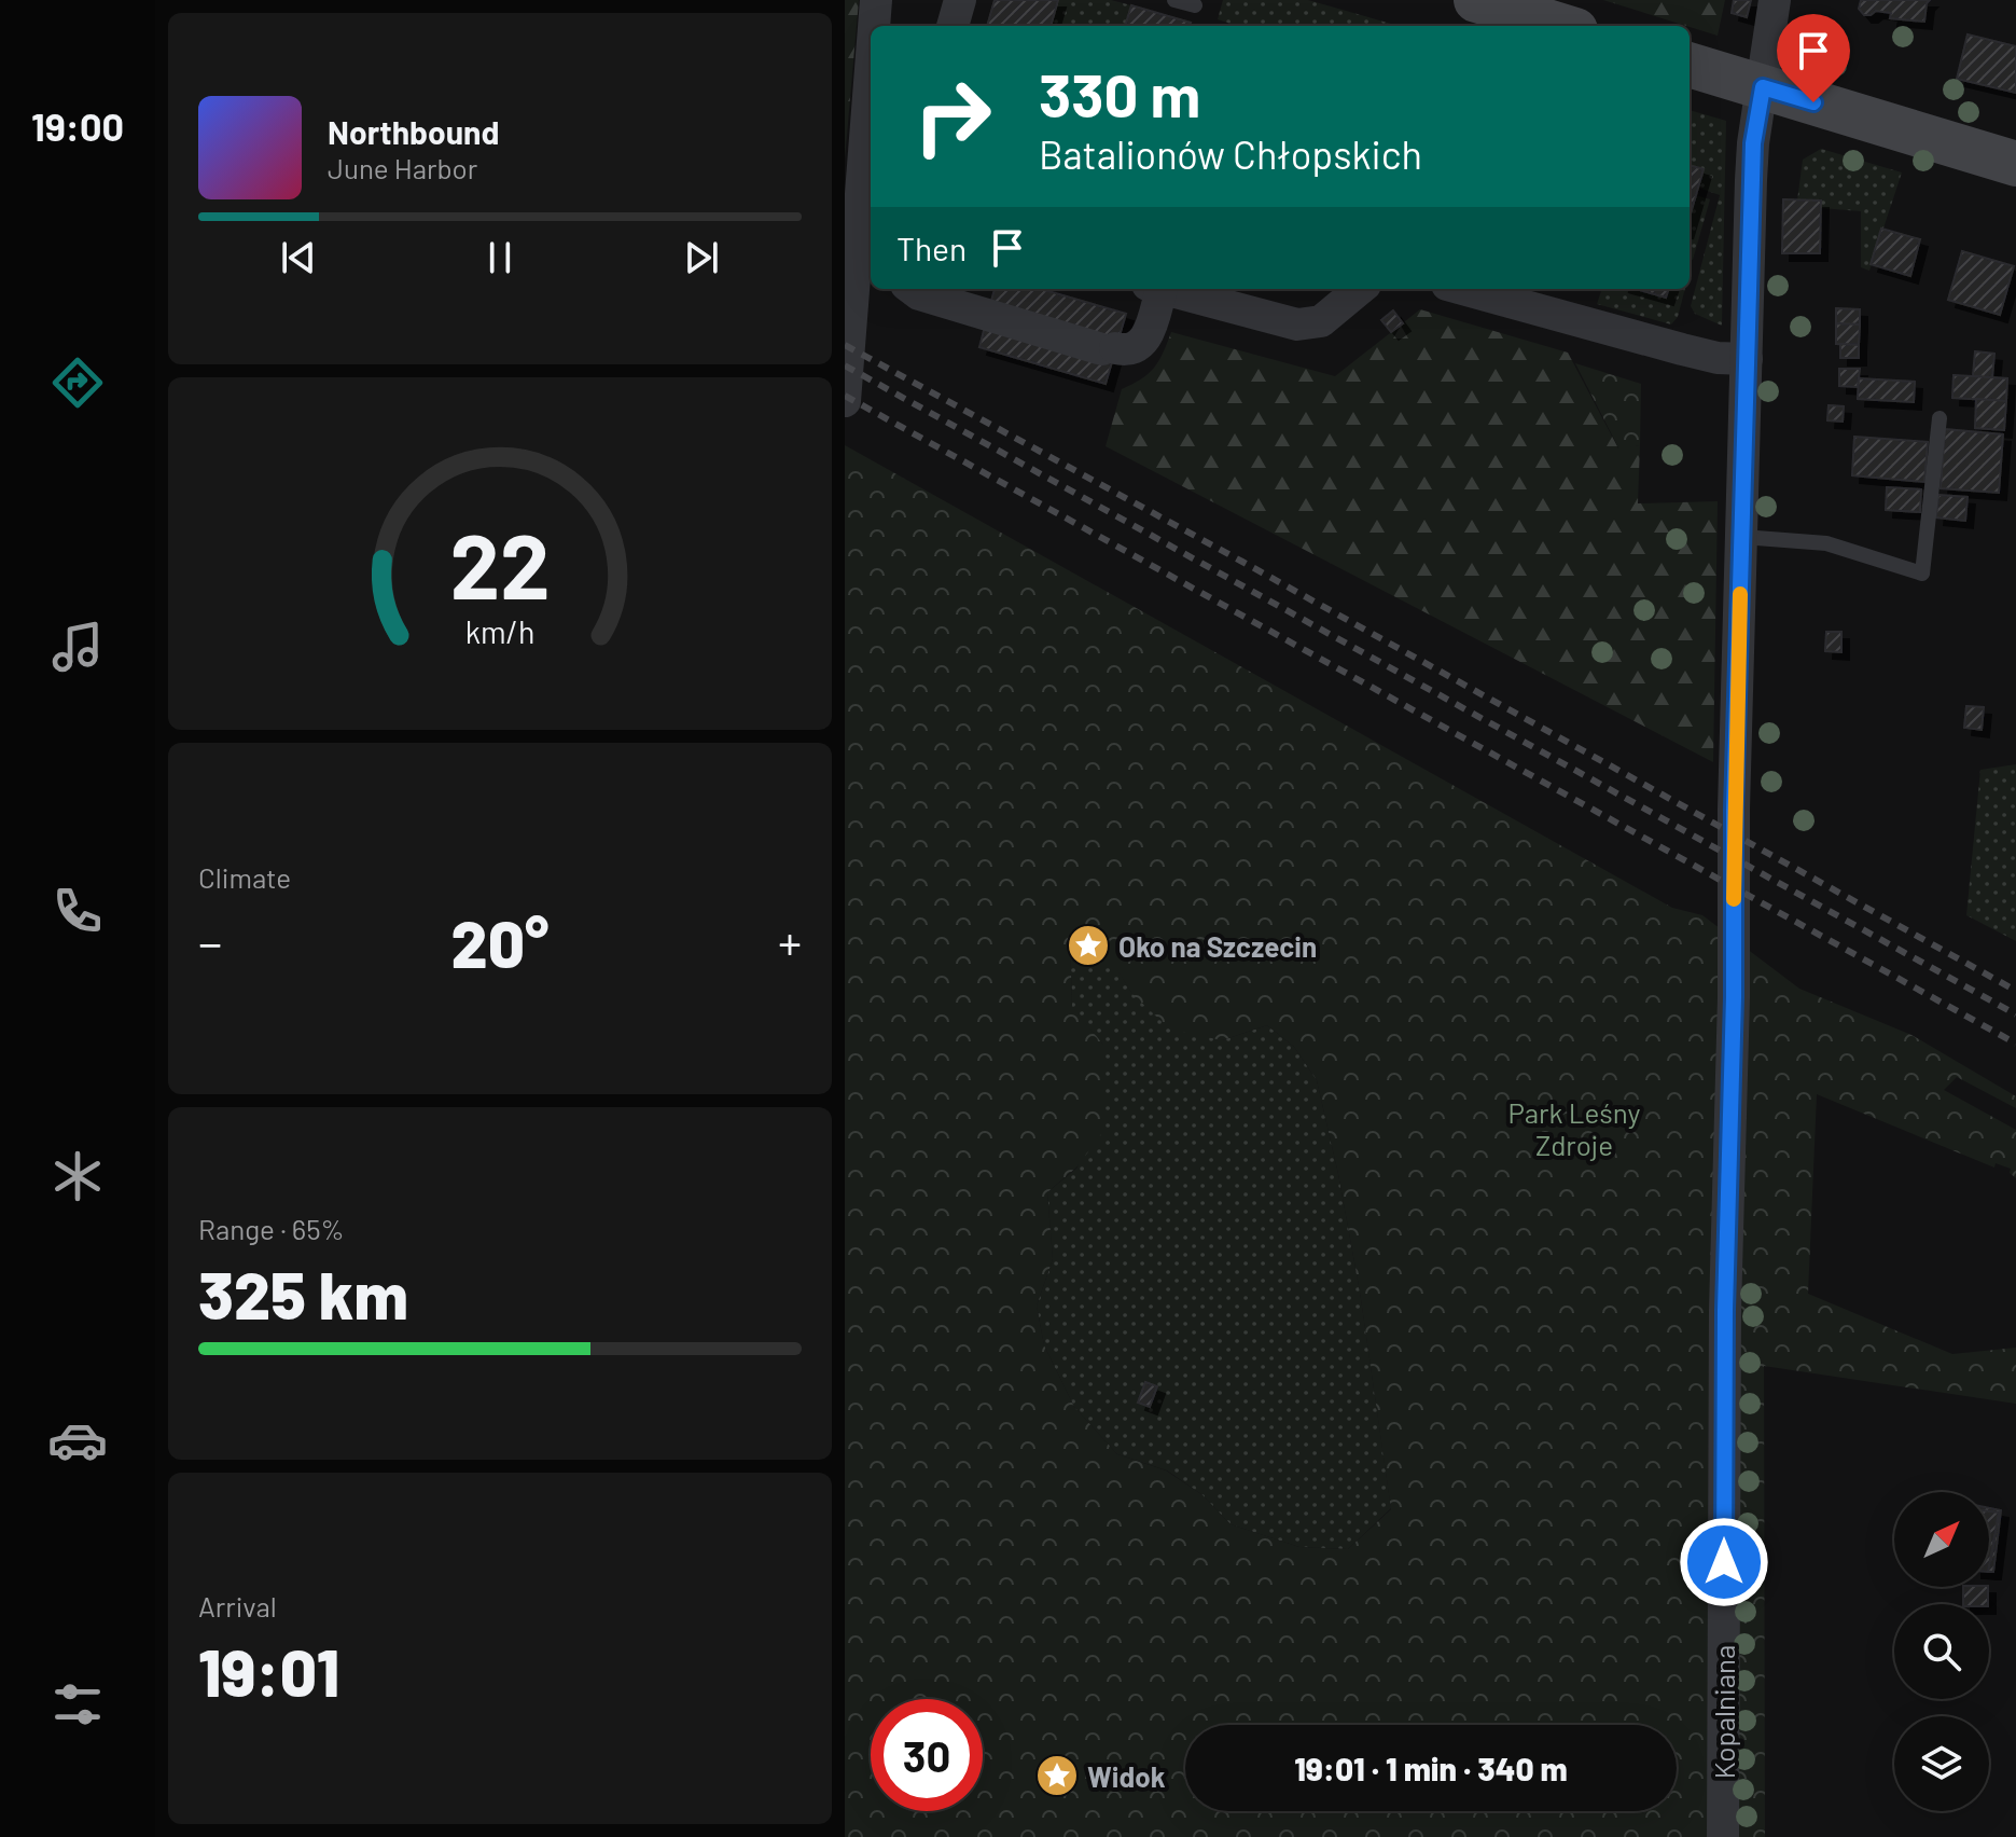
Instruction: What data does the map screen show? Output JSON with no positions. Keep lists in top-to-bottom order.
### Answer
{
  "streets": {
    "street": ["Kopalniana"]
  },
  "parks": ["Park Leśny Zdroje"],
  "places": {
    "place": ["Oko na Szczecin", "Widok"]
  },
  "north": "top right",
  "page": {
    "tabs": "19:00",
    "turn": ["330 m", "Batalionów Chłopskich"],
    "song": ["Northbound", "June Harbor"],
    "then": "Then",
    "tile": [
      "Climate",
      ["Range · 65%", "325 km"],
      ["Arrival", "19:01"]
    ],
    "heat": ["−", "20°", "+"],
    "limit": "30",
    "trip": "19:01 · 1 min · 340 m",
    "gauge": ["22", "km/h"]
  }
}
